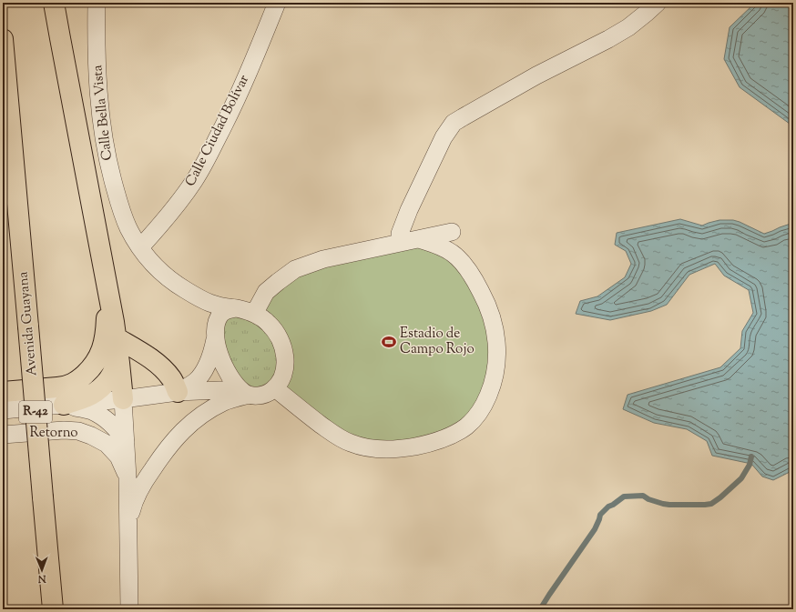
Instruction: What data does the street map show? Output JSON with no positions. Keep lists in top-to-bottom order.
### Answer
{
  "streets": {
    "main road": ["Avenida Guayana", "R-42"],
    "street": ["Calle Bella Vista", "Calle Ciudad Bolívar", "Retorno"]
  },
  "crossings": [
    ["Calle Bella Vista", "Calle Ciudad Bolívar"]
  ],
  "places": {
    "sports": ["Estadio de Campo Rojo"]
  },
  "north": "bottom"
}
